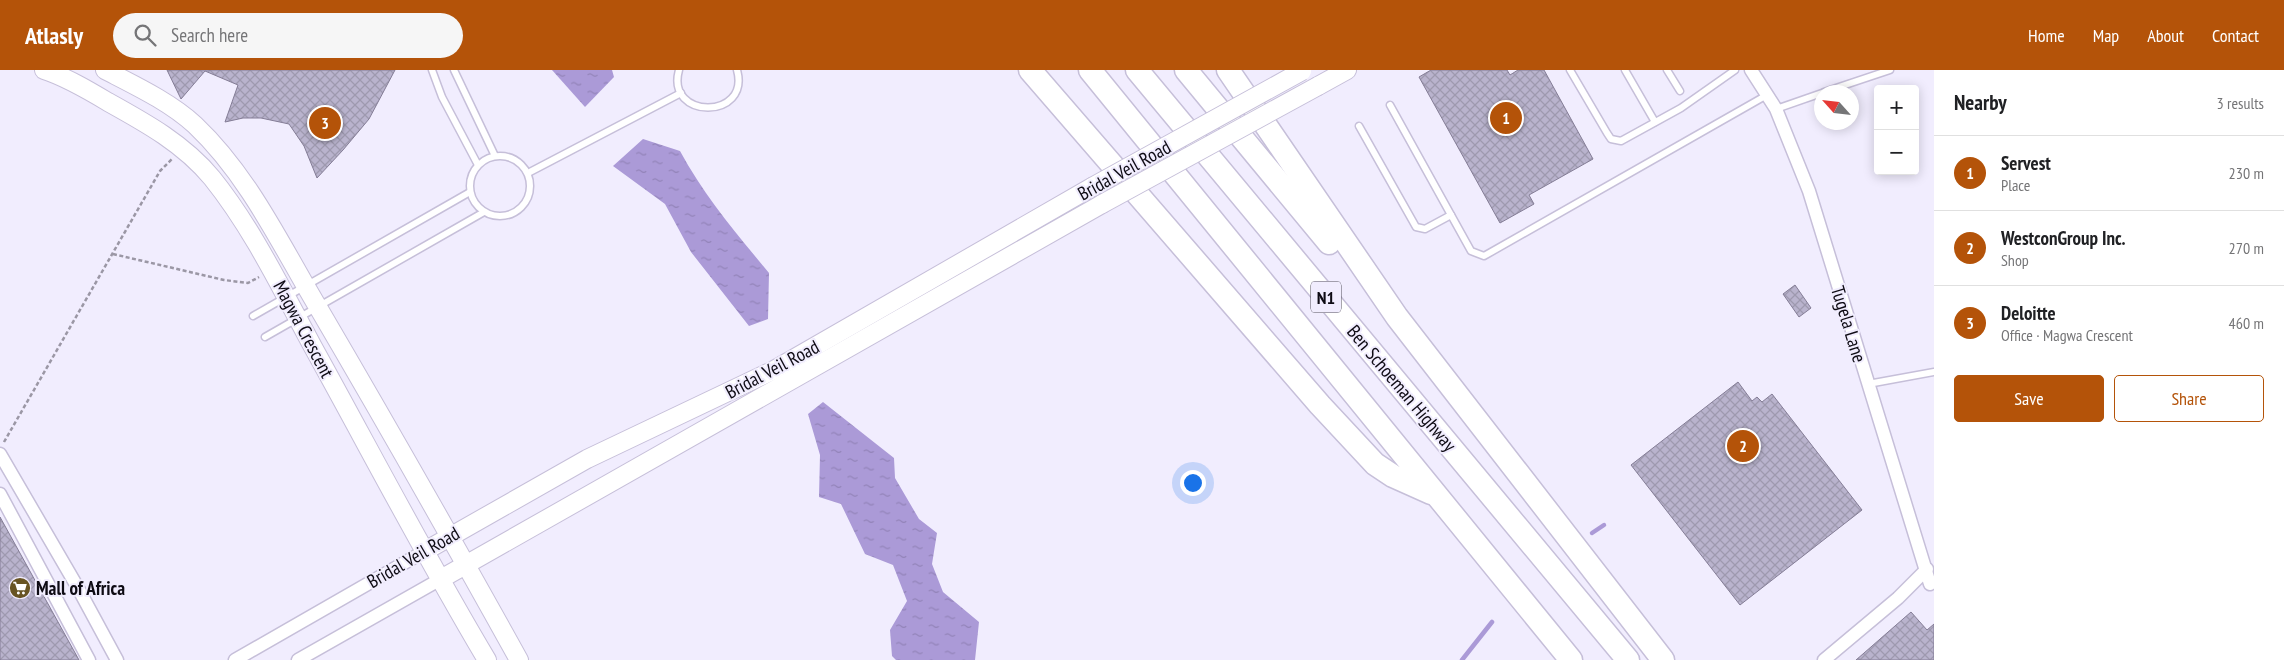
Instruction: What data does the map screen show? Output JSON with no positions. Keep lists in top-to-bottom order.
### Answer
{
  "streets": {
    "highway": ["N1", "Ben Schoeman Highway"],
    "street": ["Bridal Veil Road", "Tugela Lane", "Magwa Crescent"]
  },
  "crossings": [
    ["Bridal Veil Road", "Magwa Crescent"]
  ],
  "places": {
    "supermarket": ["Mall of Africa"]
  },
  "north": "top left",
  "page": {
    "header": "Atlasly",
    "search": "Search here",
    "nav": [
      "Home",
      "Map",
      "About",
      "Contact"
    ],
    "heading": ["Nearby", "3 results"],
    "map_buttons": ["+", "−"],
    "pins": ["1", "3", "2"],
    "list": [
      {
        "mark": "1",
        "name": "Servest",
        "note": "Place",
        "value": "230 m"
      },
      {
        "mark": "2",
        "name": "WestconGroup Inc.",
        "note": "Shop",
        "value": "270 m"
      },
      {
        "mark": "3",
        "name": "Deloitte",
        "note": "Office · Magwa Crescent",
        "value": "460 m"
      }
    ],
    "buttons": ["Save", "Share"]
  }
}
